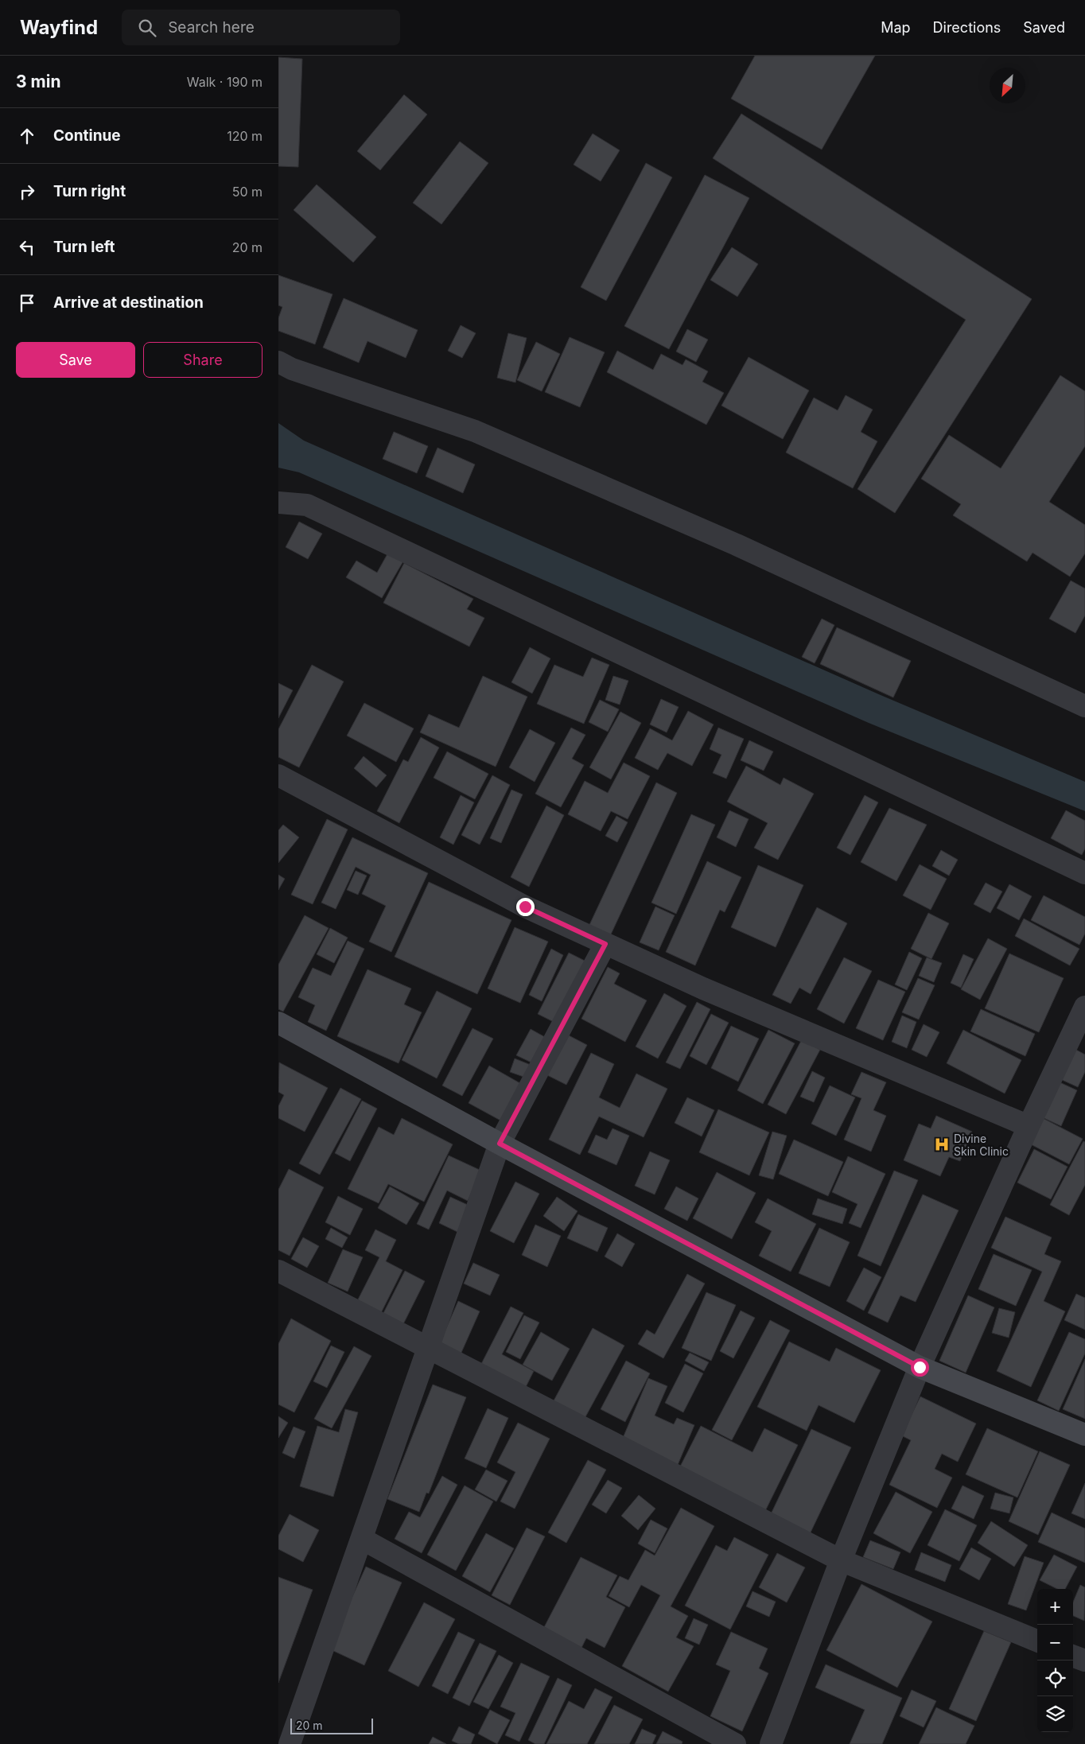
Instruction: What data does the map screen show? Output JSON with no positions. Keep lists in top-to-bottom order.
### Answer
{
  "places": {
    "hospital": ["Divine Skin Clinic"]
  },
  "scale_bar": "20 m",
  "north": "bottom left",
  "page": {
    "header": "Wayfind",
    "search": "Search here",
    "nav": ["Map", "Directions", "Saved"],
    "heading": ["3 min", "Walk · 190 m"],
    "list": [
      ["Continue", "120 m"],
      ["Turn right", "50 m"],
      ["Turn left", "20 m"],
      "Arrive at destination"
    ],
    "buttons": ["Save", "Share"],
    "map_buttons": ["+", "−"],
    "scale": "20 m"
  }
}
